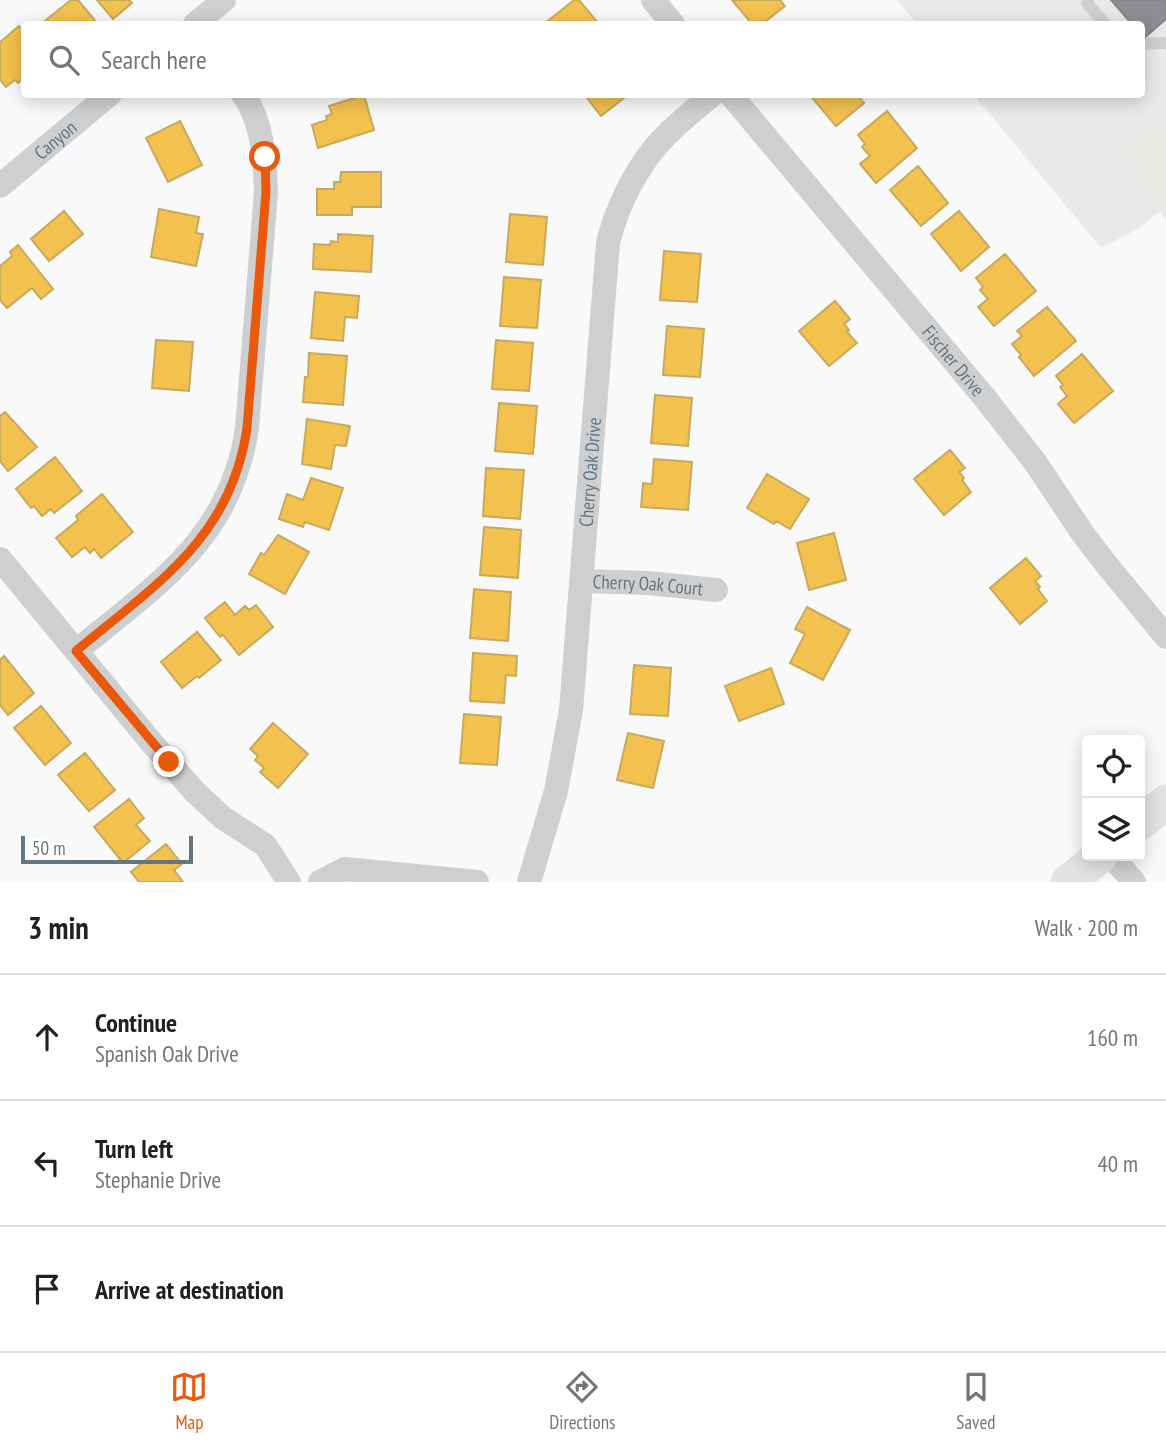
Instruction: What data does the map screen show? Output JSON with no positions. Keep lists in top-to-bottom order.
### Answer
{
  "streets": {
    "street": [
      "Canyon",
      "Fischer Drive",
      "Cherry Oak Drive",
      "Cherry Oak Court"
    ]
  },
  "crossings": [
    ["Cherry Oak Drive", "Cherry Oak Court"]
  ],
  "scale_bar": "50 m",
  "page": {
    "search": "Search here",
    "scale": "50 m",
    "heading": ["3 min", "Walk · 200 m"],
    "list": [
      ["Continue", "Spanish Oak Drive", "160 m"],
      ["Turn left", "Stephanie Drive", "40 m"],
      "Arrive at destination"
    ],
    "nav": ["Map", "Directions", "Saved"]
  }
}
